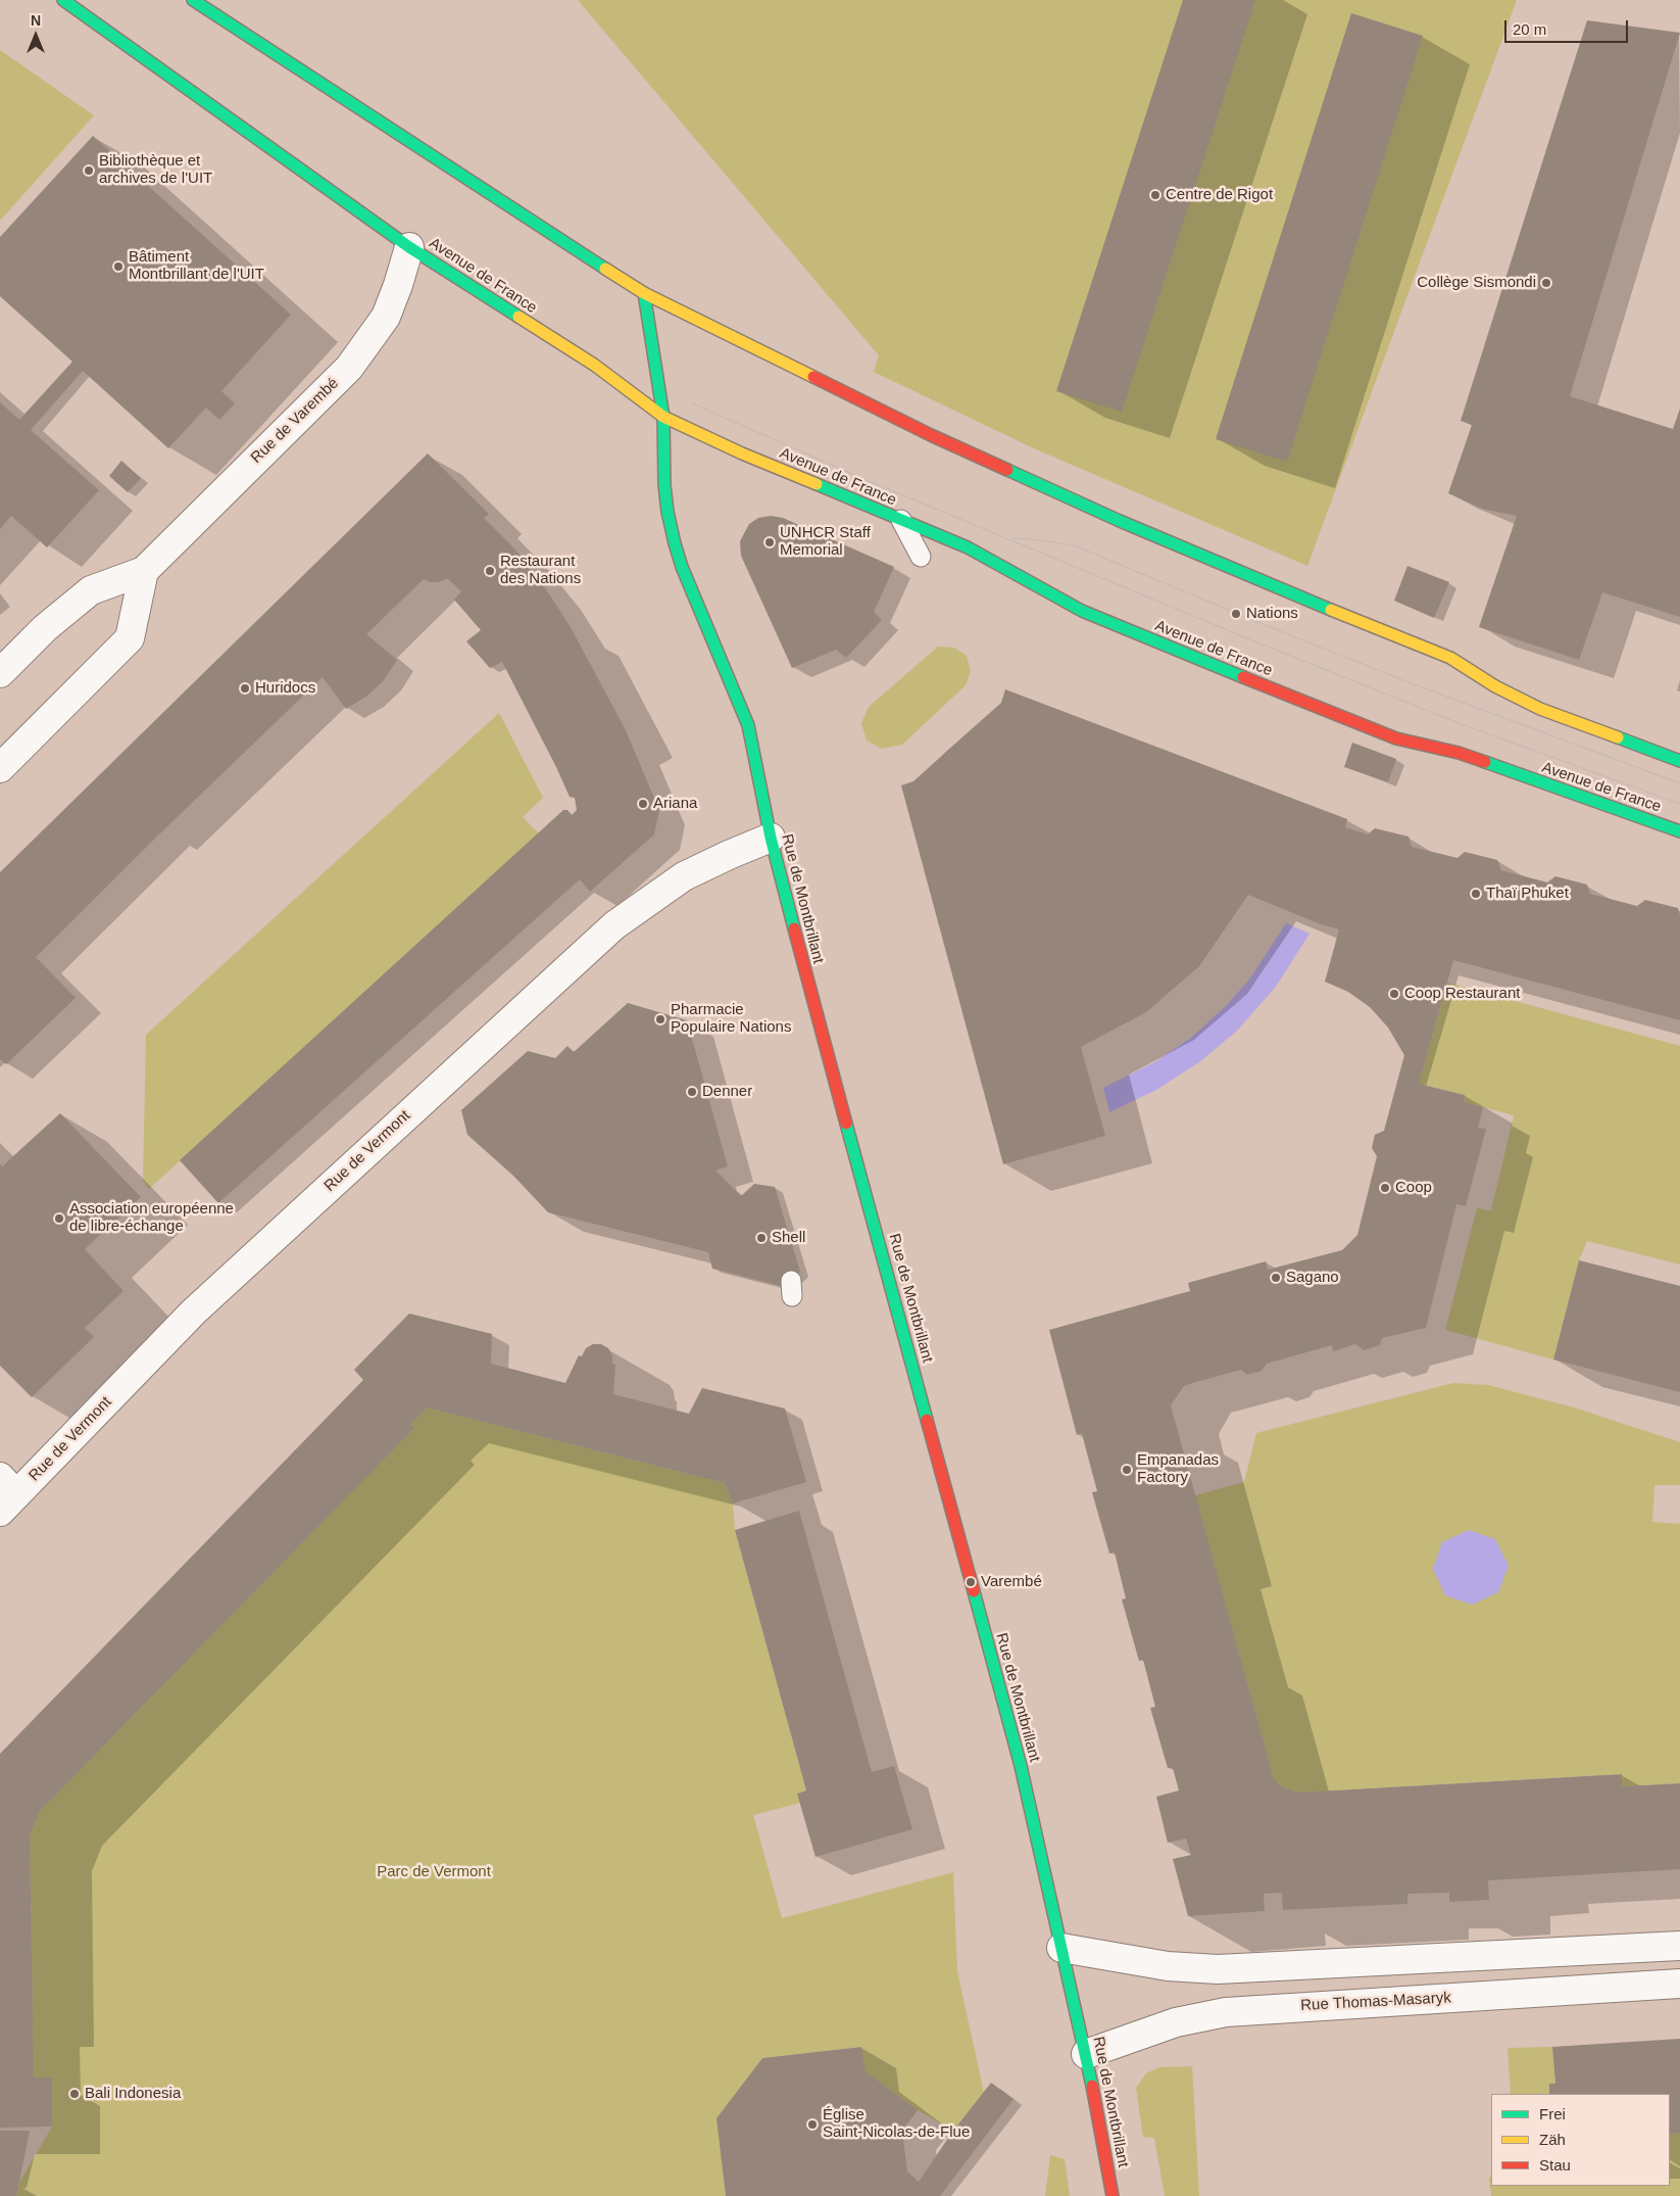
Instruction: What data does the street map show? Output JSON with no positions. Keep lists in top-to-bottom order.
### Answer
{
  "streets": {
    "main road": ["Avenue de France", "Rue de Montbrillant"],
    "street": ["Rue de Varembé", "Rue de Vermont", "Rue Thomas-Masaryk"]
  },
  "crossings": [
    ["Avenue de France", "Rue de Varembé"],
    ["Avenue de France", "Rue de Montbrillant"],
    ["Rue de Montbrillant", "Rue de Vermont"],
    ["Rue de Montbrillant", "Rue Thomas-Masaryk"]
  ],
  "parks": ["Parc de Vermont"],
  "places": [
    "Bibliothèque et archives de l'UIT",
    "Centre de Rigot",
    "Bâtiment Montbrillant de l'UIT",
    "Collège Sismondi",
    "UNHCR Staff Memorial",
    "Restaurant des Nations",
    "Nations",
    "Huridocs",
    "Ariana",
    "Thaï Phuket",
    "Coop Restaurant",
    "Pharmacie Populaire Nations",
    "Denner",
    "Coop",
    "Association européenne de libre-échange",
    "Shell",
    "Sagano",
    "Empanadas Factory",
    "Varembé",
    "Bali Indonesia",
    "Église Saint-Nicolas-de-Flue"
  ],
  "legend": ["Frei", "Zäh", "Stau"],
  "scale_bar": "20 m",
  "north": "top"
}
